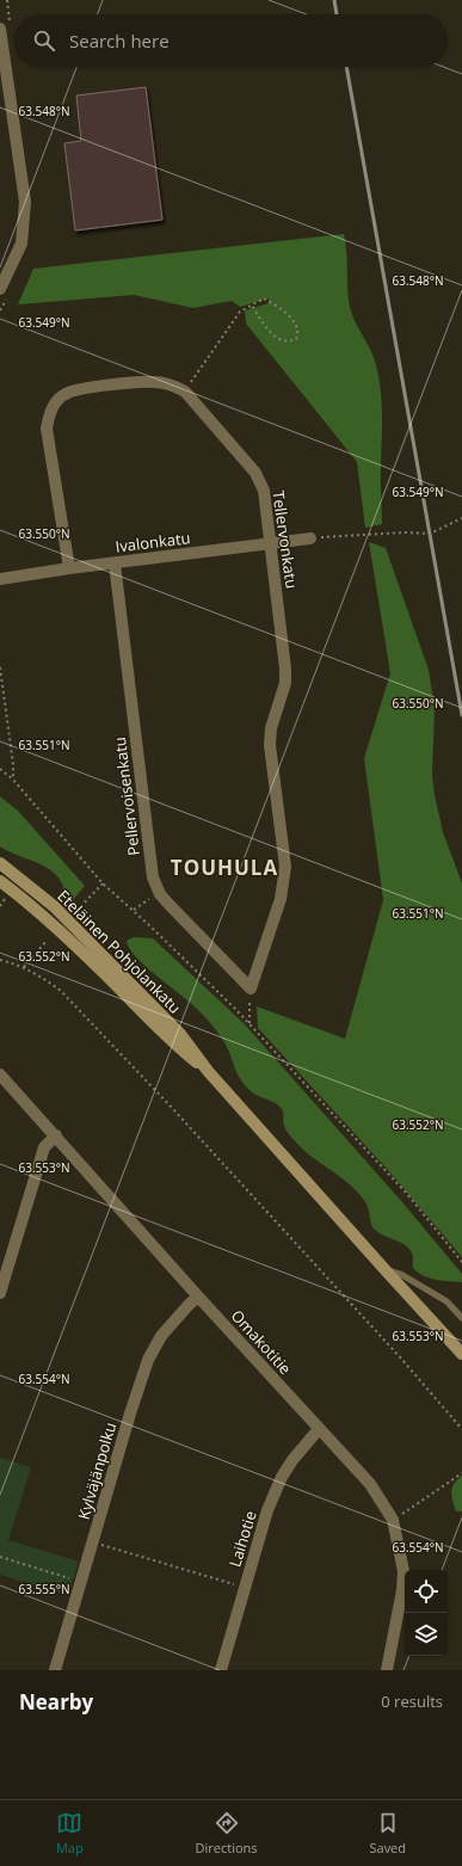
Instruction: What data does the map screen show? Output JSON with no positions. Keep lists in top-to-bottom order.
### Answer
{
  "streets": {
    "main road": ["Eteläinen Pohjolankatu"],
    "street": [
      "Tellervonkatu",
      "Ivalonkatu",
      "Pellervoisenkatu",
      "Omakotitie",
      "Kylväjänpolku",
      "Laihotie"
    ]
  },
  "crossings": [
    ["Tellervonkatu", "Ivalonkatu"],
    ["Tellervonkatu", "Pellervoisenkatu"],
    ["Ivalonkatu", "Pellervoisenkatu"],
    ["Omakotitie", "Kylväjänpolku"],
    ["Omakotitie", "Laihotie"]
  ],
  "districts": ["TOUHULA"],
  "page": {
    "search": "Search here",
    "heading": ["Nearby", "0 results"],
    "nav": ["Map", "Directions", "Saved"]
  },
  "coordinates": [
    "63.548°N",
    "63.549°N",
    "63.550°N",
    "63.551°N",
    "63.552°N",
    "63.553°N",
    "63.554°N",
    "63.555°N"
  ]
}
